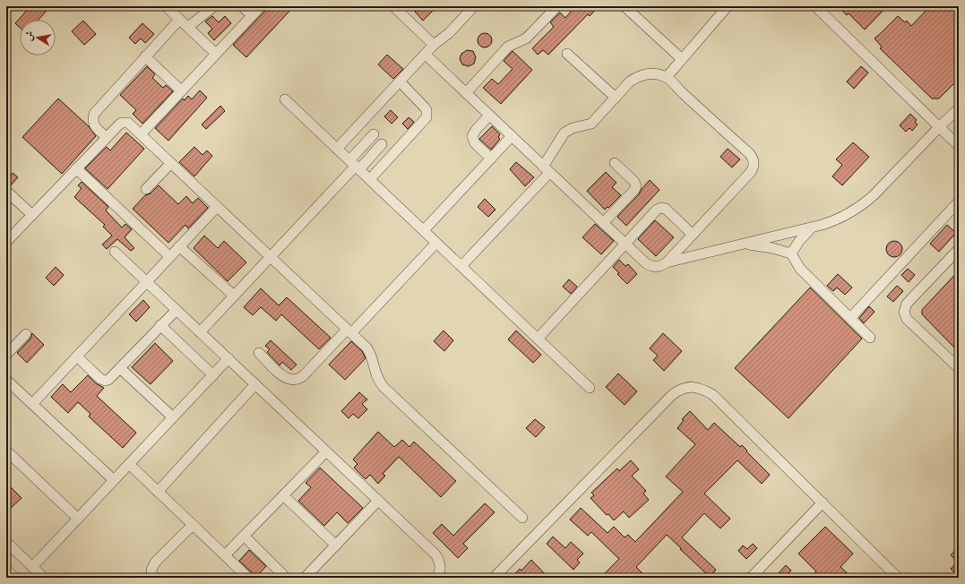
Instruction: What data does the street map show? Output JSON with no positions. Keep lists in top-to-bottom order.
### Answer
{
  "north": "left"
}
